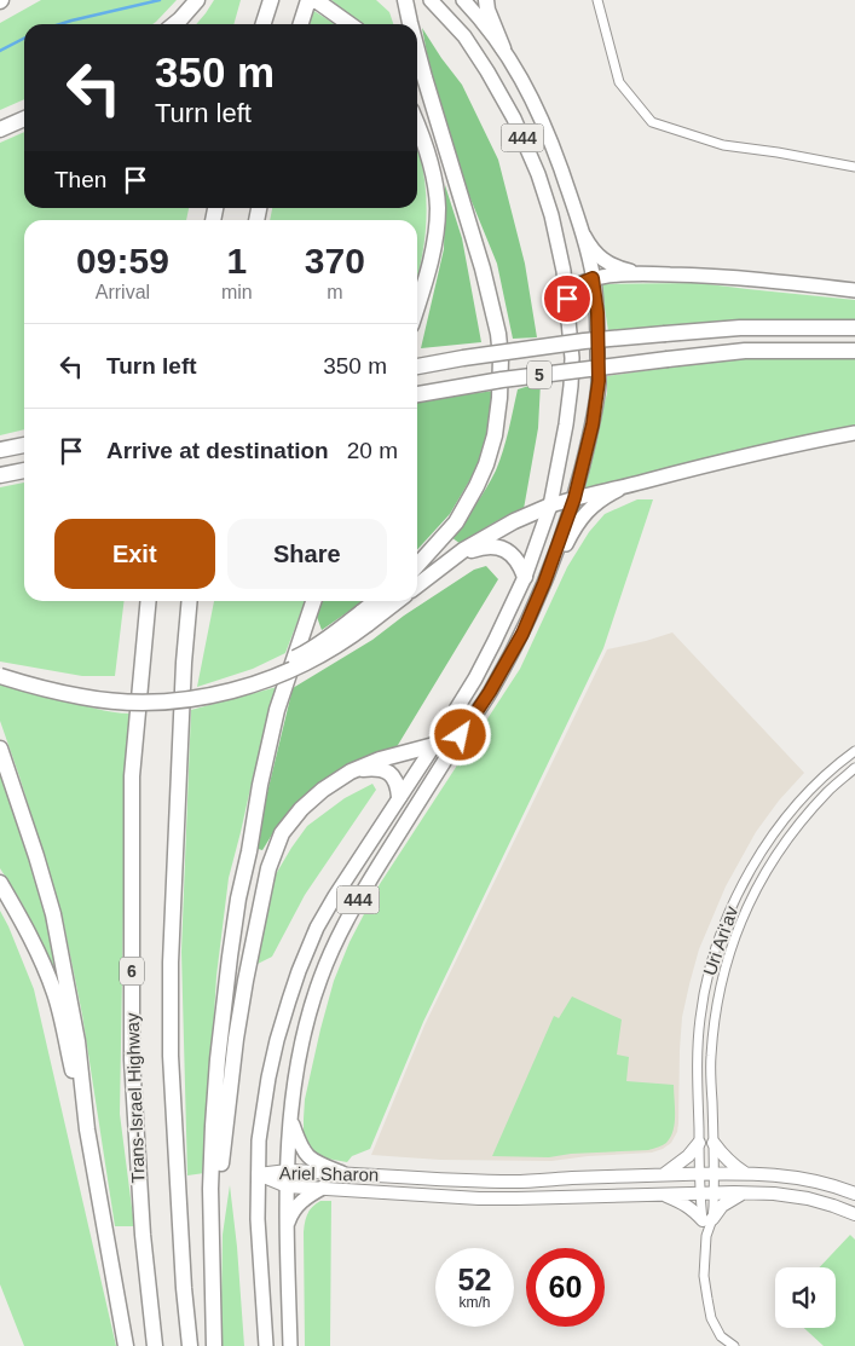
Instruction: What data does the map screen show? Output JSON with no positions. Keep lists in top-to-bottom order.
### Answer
{
  "streets": {
    "highway": ["5", "6", "Trans-Israel Highway"],
    "main road": ["444", "Ariel Sharon"],
    "street": ["Uri Ari'av"]
  },
  "crossings": [
    ["444", "Ariel Sharon"],
    ["Uri Ari'av", "Ariel Sharon"]
  ],
  "page": {
    "turn": ["350 m", "Turn left"],
    "then": "Then",
    "eta": [
      "09:59",
      "Arrival",
      "1",
      "min",
      "370",
      "m"
    ],
    "list": [
      {
        "name": "Turn left",
        "value": "350 m"
      },
      {
        "name": "Arrive at destination",
        "value": "20 m"
      }
    ],
    "buttons": ["Exit", "Share"],
    "speed": "52 km/h",
    "limit": "60"
  }
}
